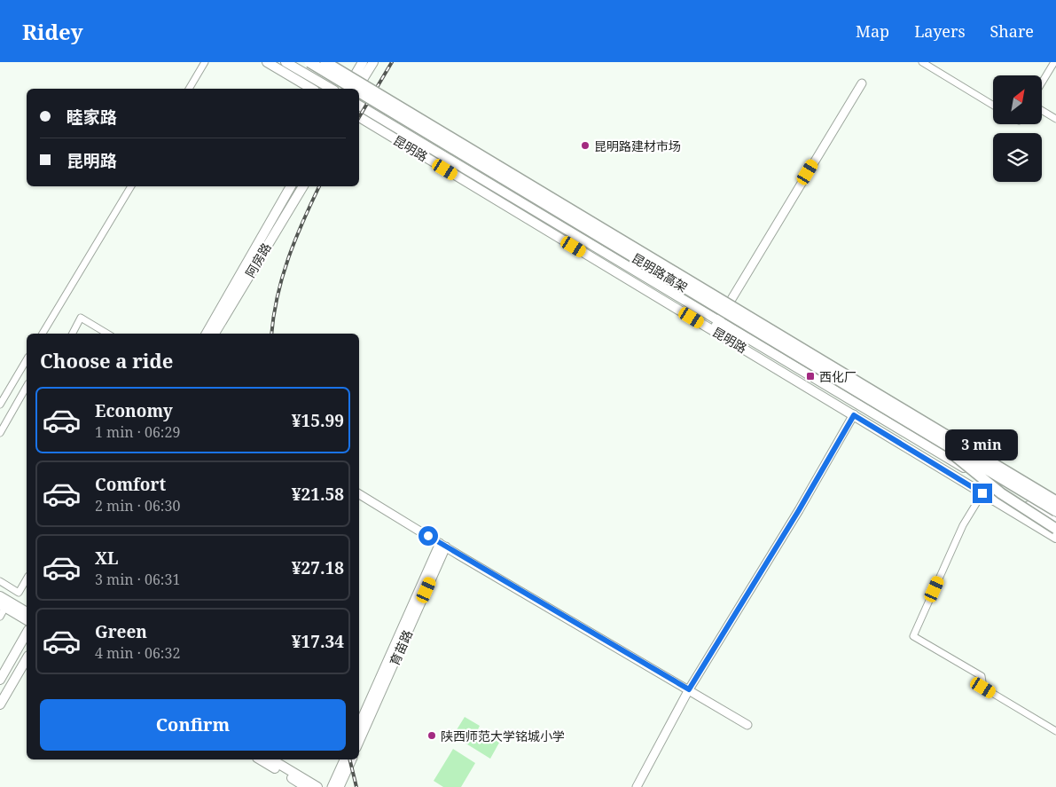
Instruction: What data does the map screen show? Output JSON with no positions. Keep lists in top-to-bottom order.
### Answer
{
  "streets": {
    "highway": ["昆明路高架"],
    "main road": ["昆明路", "阿房路"],
    "street": ["育苗路"]
  },
  "places": {
    "other": ["昆明路建材市场", "陕西师范大学铭城小学"],
    "transit": ["西化厂"]
  },
  "north": "top right",
  "page": {
    "header": "Ridey",
    "nav": ["Map", "Layers", "Share"],
    "banner": ["睦家路", "昆明路"],
    "heading": "Choose a ride",
    "list": [
      {
        "name": "Economy",
        "note": "1 min · 06:29",
        "value": "¥15.99"
      },
      {
        "name": "Comfort",
        "note": "2 min · 06:30",
        "value": "¥21.58"
      },
      {
        "name": "XL",
        "note": "3 min · 06:31",
        "value": "¥27.18"
      },
      {
        "name": "Green",
        "note": "4 min · 06:32",
        "value": "¥17.34"
      }
    ],
    "bubble": "3 min",
    "buttons": "Confirm"
  }
}
